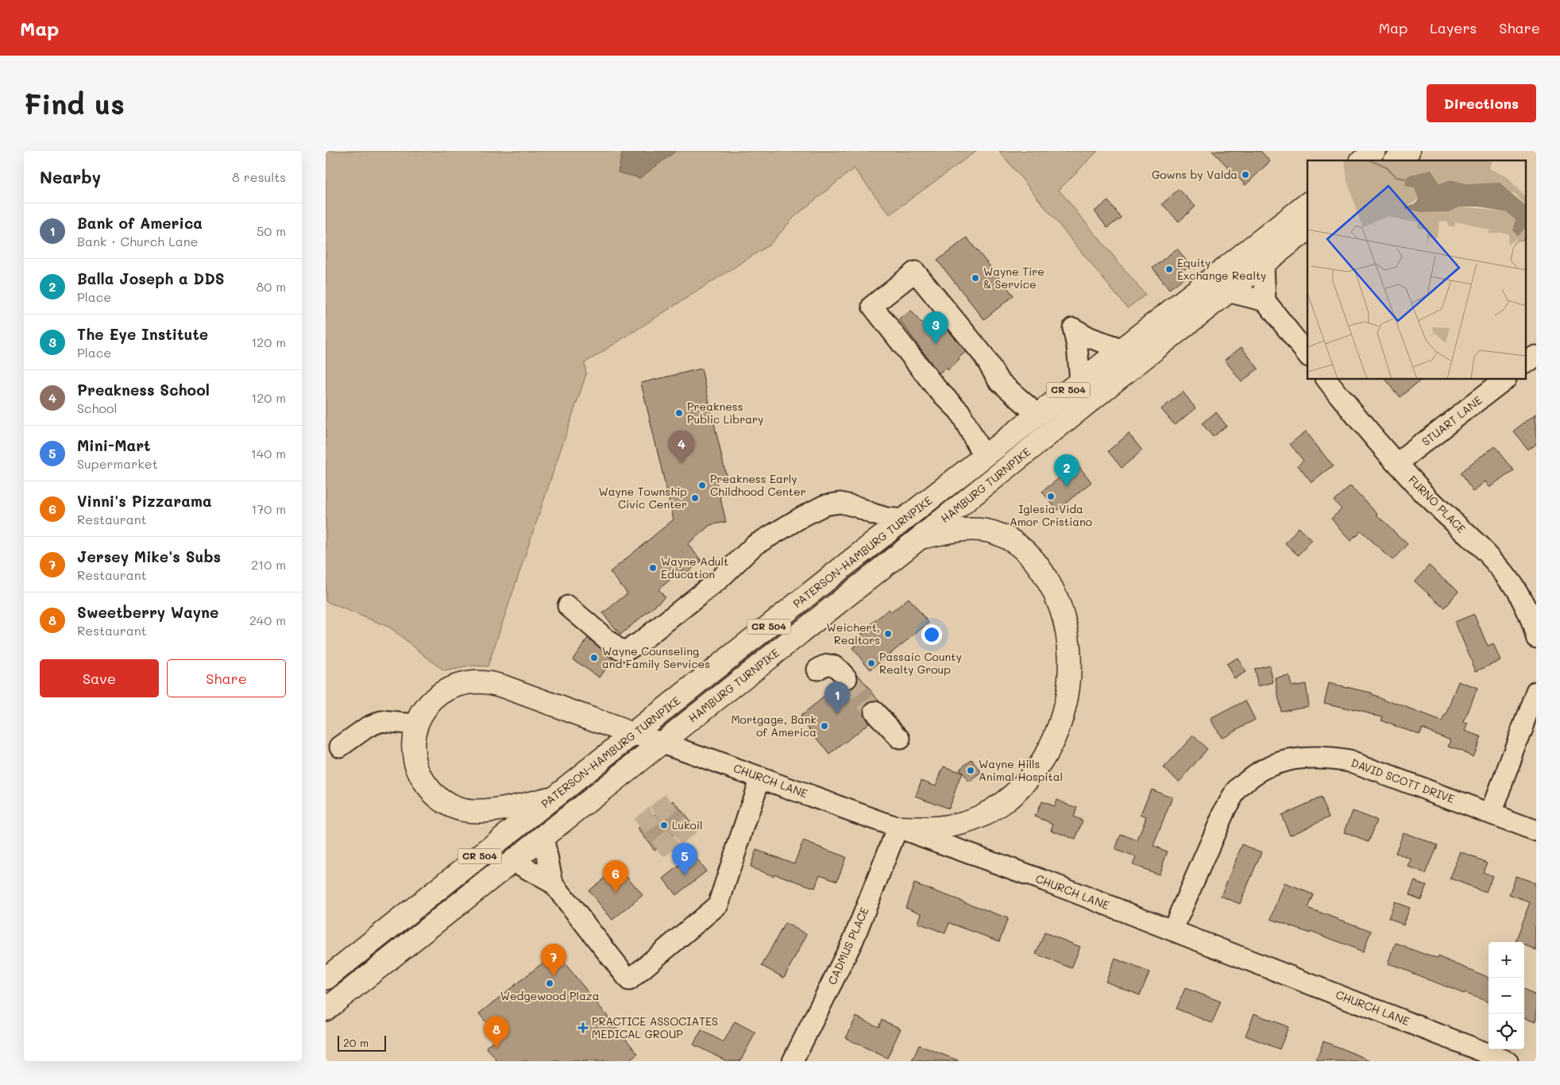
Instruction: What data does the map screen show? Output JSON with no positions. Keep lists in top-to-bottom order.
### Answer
{
  "streets": {
    "main road": ["CR 504", "HAMBURG TURNPIKE", "PATERSON-HAMBURG TURNPIKE"],
    "street": [
      "STUART LANE",
      "FURNO PLACE",
      "CHURCH LANE",
      "DAVID SCOTT DRIVE",
      "CADMUS PLACE"
    ]
  },
  "crossings": [
    ["CR 504", "HAMBURG TURNPIKE"],
    ["CR 504", "CHURCH LANE"],
    ["STUART LANE", "FURNO PLACE"],
    ["HAMBURG TURNPIKE", "CHURCH LANE"],
    ["PATERSON-HAMBURG TURNPIKE", "CHURCH LANE"],
    ["CHURCH LANE", "DAVID SCOTT DRIVE"],
    ["CHURCH LANE", "CADMUS PLACE"]
  ],
  "places": {
    "other": [
      "Gowns by Valda",
      "Equity Exchange Realty",
      "Wayne Tire & Service",
      "Preakness Public Library",
      "Preakness Early Childhood Center",
      "Iglesia Vida Amor Cristiano",
      "Wayne Township Civic Center",
      "Wayne Adult Education",
      "Weichert, Realtors",
      "Wayne Counseling and Family Services",
      "Passaic County Realty Group",
      "Mortgage, Bank of America",
      "Wayne Hills Animal Hospital",
      "Lukoil",
      "Wedgewood Plaza"
    ],
    "health": ["PRACTICE ASSOCIATES MEDICAL GROUP"]
  },
  "scale_bar": "20 m",
  "page": {
    "header": "Map",
    "nav": ["Map", "Layers", "Share"],
    "buttons": [
      "Directions",
      ["Save", "Share"]
    ],
    "title": "Find us",
    "heading": ["Nearby", "8 results"],
    "list": [
      {
        "mark": "1",
        "name": "Bank of America",
        "note": "Bank · Church Lane",
        "value": "50 m"
      },
      {
        "mark": "2",
        "name": "Balla Joseph a DDS",
        "note": "Place",
        "value": "80 m"
      },
      {
        "mark": "3",
        "name": "The Eye Institute",
        "note": "Place",
        "value": "120 m"
      },
      {
        "mark": "4",
        "name": "Preakness School",
        "note": "School",
        "value": "120 m"
      },
      {
        "mark": "5",
        "name": "Mini-Mart",
        "note": "Supermarket",
        "value": "140 m"
      },
      {
        "mark": "6",
        "name": "Vinni's Pizzarama",
        "note": "Restaurant",
        "value": "170 m"
      },
      {
        "mark": "7",
        "name": "Jersey Mike's Subs",
        "note": "Restaurant",
        "value": "210 m"
      },
      {
        "mark": "8",
        "name": "Sweetberry Wayne",
        "note": "Restaurant",
        "value": "240 m"
      }
    ],
    "pins": [
      "3",
      "4",
      "2",
      "1",
      "5",
      "6",
      "7",
      "8"
    ],
    "map_buttons": ["+", "−"],
    "scale": "20 m"
  }
}
